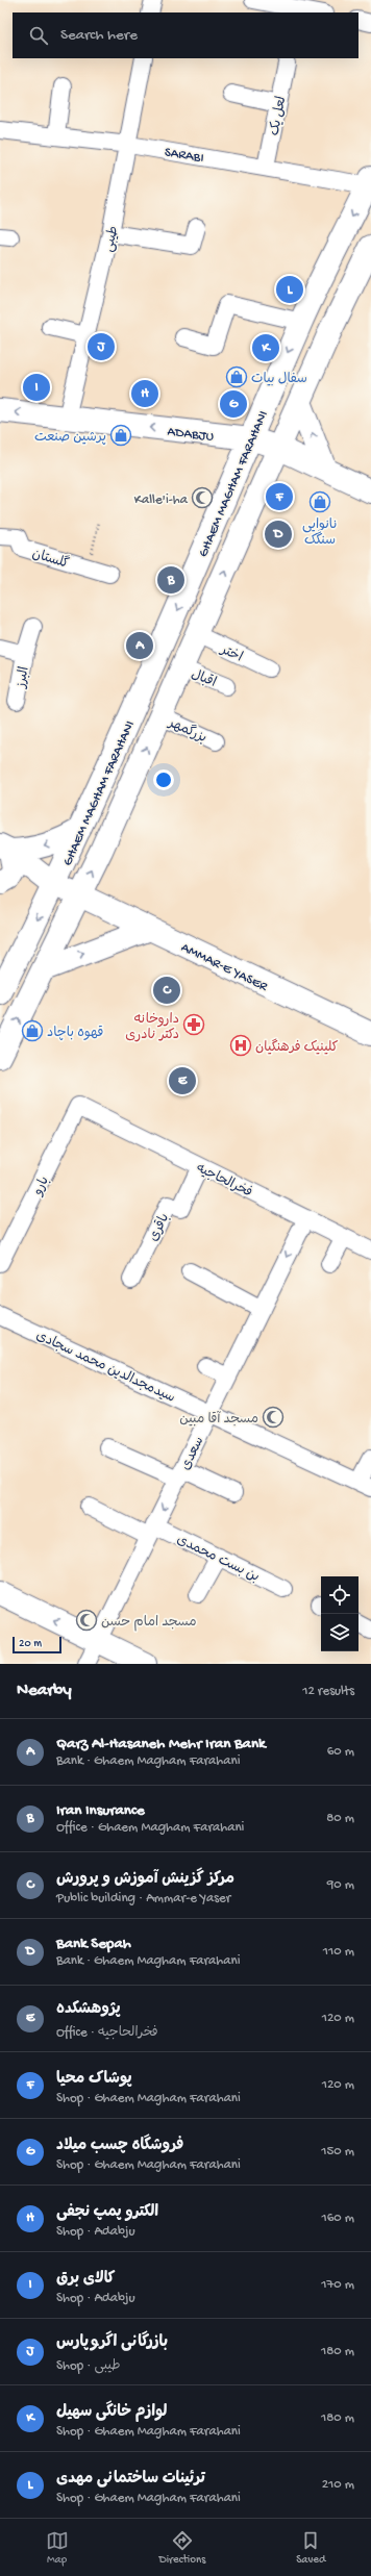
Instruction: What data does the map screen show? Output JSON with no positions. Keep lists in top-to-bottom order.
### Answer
{
  "streets": {
    "main road": ["ADABJU", "GHAEM MAGHAM FARAHANI", "AMMAR-E YASER"],
    "street": [
      "لعل یک",
      "SARABI",
      "طیبی",
      "گلستان",
      "اختر",
      "البرز",
      "اقبال",
      "بزرگمهر",
      "فخرالحاجیه",
      "بارو",
      "باقری",
      "سیدمجدالدین محمد سجادی",
      "سعدی",
      "بن بست محمدی"
    ]
  },
  "crossings": [
    ["لعل یک", "SARABI"],
    ["SARABI", "طیبی"],
    ["SARABI", "GHAEM MAGHAM FARAHANI"],
    ["طیبی", "ADABJU"],
    ["ADABJU", "GHAEM MAGHAM FARAHANI"],
    ["GHAEM MAGHAM FARAHANI", "اختر"],
    ["GHAEM MAGHAM FARAHANI", "اقبال"],
    ["GHAEM MAGHAM FARAHANI", "بزرگمهر"],
    ["GHAEM MAGHAM FARAHANI", "AMMAR-E YASER"],
    ["فخرالحاجیه", "بارو"],
    ["فخرالحاجیه", "باقری"],
    ["فخرالحاجیه", "سعدی"],
    ["سیدمجدالدین محمد سجادی", "سعدی"],
    ["سعدی", "بن بست محمدی"]
  ],
  "one_way": ["ADABJU"],
  "places": {
    "shop": [
      "سفال بیات",
      "پرشین صنعت",
      "نانوایی سنگک",
      "قهوه باچاد"
    ],
    "mosque": ["Kalle'i-ha", "مسجد آقا مبین", "مسجد امام حسن"],
    "pharmacy": ["داروخانه دکتر نادری"],
    "hospital": ["کلینیک فرهنگیان"]
  },
  "scale_bar": "20 m",
  "page": {
    "search": "Search here",
    "pins": [
      "L",
      "J",
      "K",
      "I",
      "H",
      "G",
      "F",
      "D",
      "B",
      "A",
      "C",
      "E"
    ],
    "scale": "20 m",
    "heading": ["Nearby", "12 results"],
    "list": [
      {
        "mark": "A",
        "name": "Qarz Al-Hasaneh Mehr Iran Bank",
        "note": "Bank · Ghaem Magham Farahani",
        "value": "60 m"
      },
      {
        "mark": "B",
        "name": "Iran Insurance",
        "note": "Office · Ghaem Magham Farahani",
        "value": "80 m"
      },
      {
        "mark": "C",
        "name": "مرکز گزینش آموزش و پرورش",
        "note": "Public building · Ammar-e Yaser",
        "value": "90 m"
      },
      {
        "mark": "D",
        "name": "Bank Sepah",
        "note": "Bank · Ghaem Magham Farahani",
        "value": "110 m"
      },
      {
        "mark": "E",
        "name": "پژوهشکده",
        "note": "Office · فخرالحاجیه",
        "value": "120 m"
      },
      {
        "mark": "F",
        "name": "پوشاک محیا",
        "note": "Shop · Ghaem Magham Farahani",
        "value": "120 m"
      },
      {
        "mark": "G",
        "name": "فروشگاه چسب میلاد",
        "note": "Shop · Ghaem Magham Farahani",
        "value": "150 m"
      },
      {
        "mark": "H",
        "name": "الکترو پمپ نجفی",
        "note": "Shop · Adabju",
        "value": "160 m"
      },
      {
        "mark": "I",
        "name": "کالای برق",
        "note": "Shop · Adabju",
        "value": "170 m"
      },
      {
        "mark": "J",
        "name": "بازرگانی اگروپارس",
        "note": "Shop · طیبی",
        "value": "180 m"
      },
      {
        "mark": "K",
        "name": "لوازم خانگی سهیل",
        "note": "Shop · Ghaem Magham Farahani",
        "value": "180 m"
      },
      {
        "mark": "L",
        "name": "ترئینات ساختمانی مهدی",
        "note": "Shop · Ghaem Magham Farahani",
        "value": "210 m"
      }
    ],
    "nav": ["Map", "Directions", "Saved"]
  }
}
